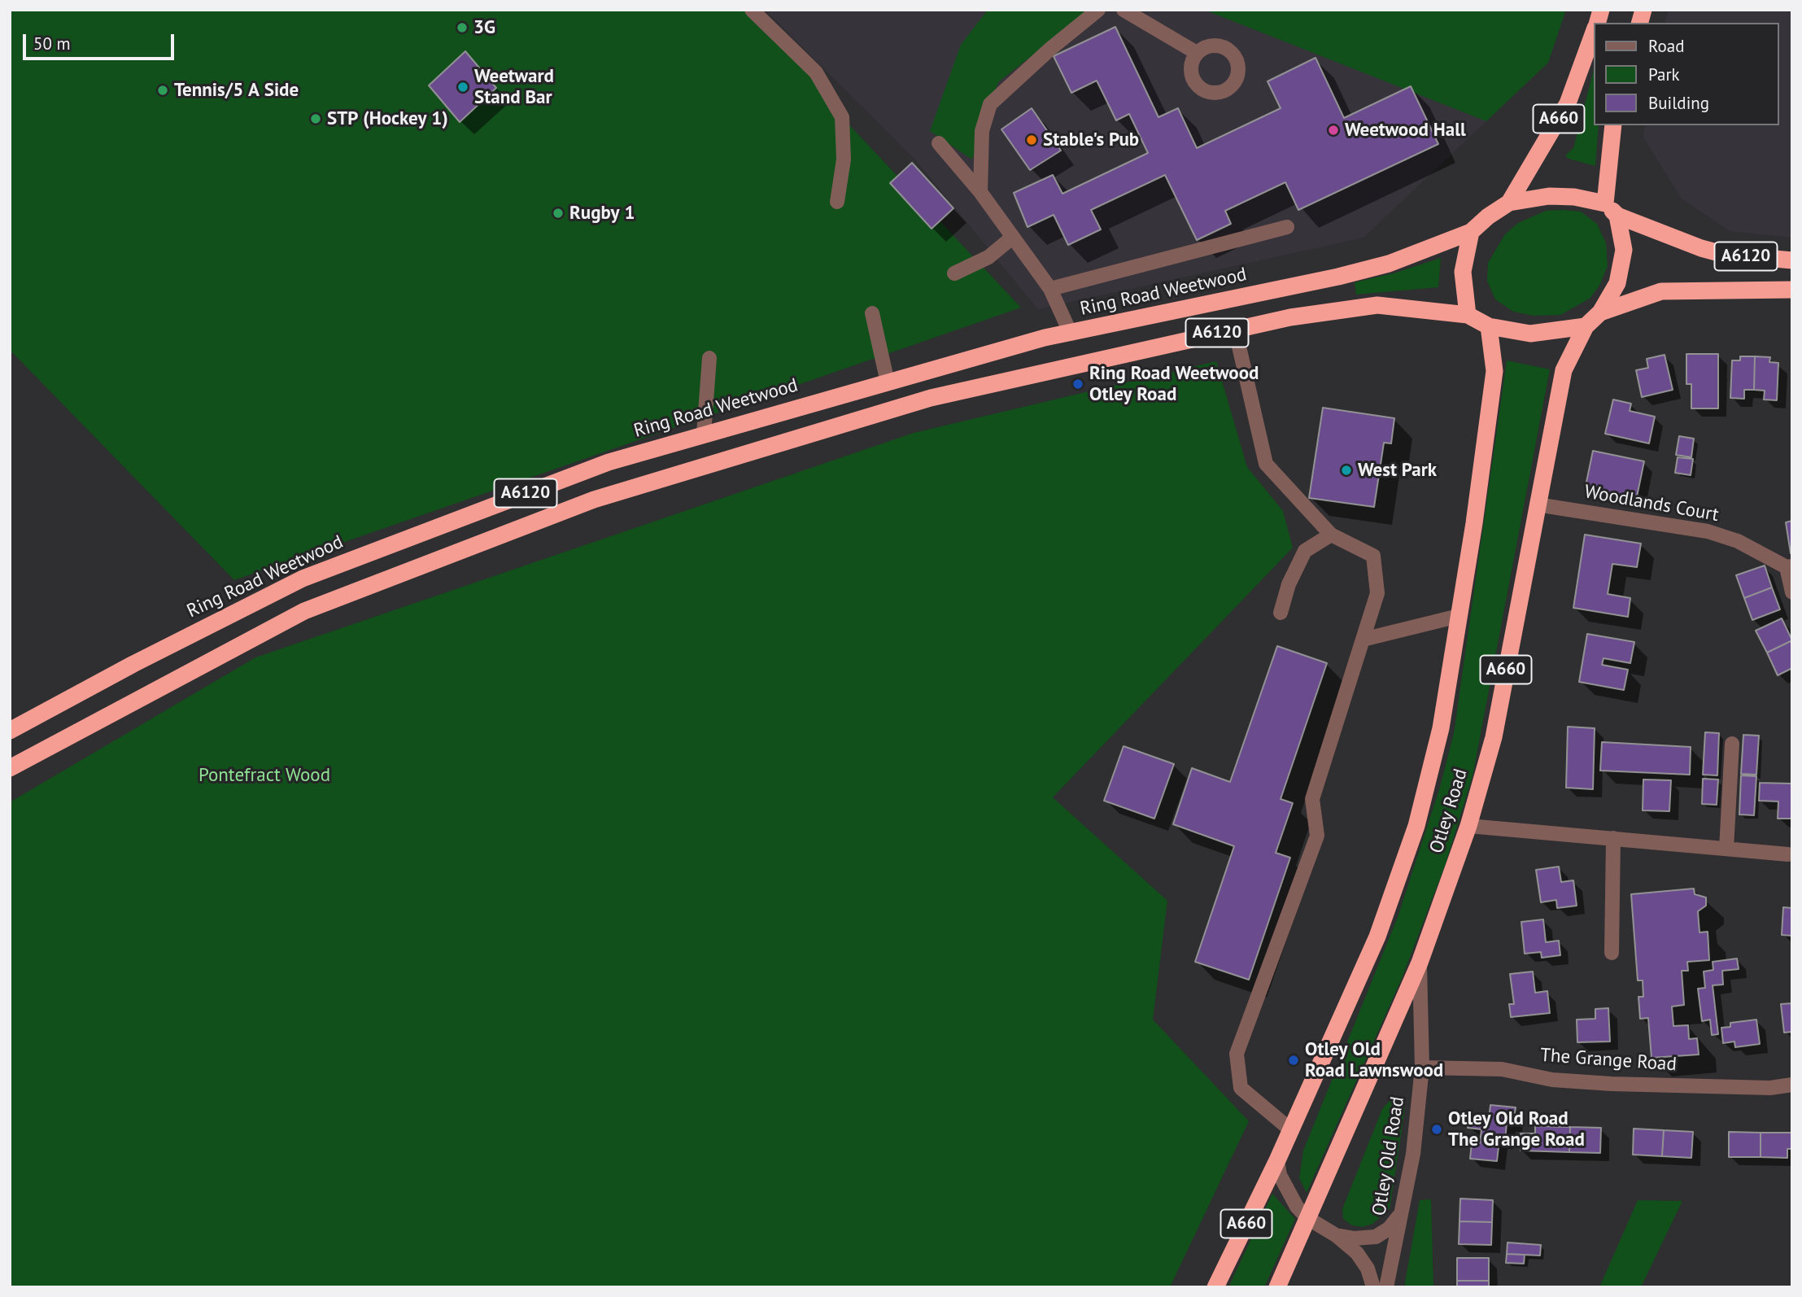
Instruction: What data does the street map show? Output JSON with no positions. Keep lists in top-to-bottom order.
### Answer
{
  "streets": {
    "highway": [
      "A660",
      "A6120",
      "Ring Road Weetwood",
      "Otley Road"
    ],
    "street": ["Woodlands Court", "The Grange Road", "Otley Old Road"]
  },
  "crossings": [
    ["A660", "A6120"],
    ["A660", "Ring Road Weetwood"],
    ["A660", "Otley Road"],
    ["A6120", "Ring Road Weetwood"],
    ["A6120", "Otley Road"],
    ["Ring Road Weetwood", "Otley Road"],
    ["Woodlands Court", "Otley Road"],
    ["Otley Road", "Otley Old Road"],
    ["The Grange Road", "Otley Old Road"]
  ],
  "parks": ["Pontefract Wood"],
  "places": [
    "3G",
    "Weetward Stand Bar",
    "Tennis/5 A Side",
    "STP (Hockey 1)",
    "Weetwood Hall",
    "Stable's Pub",
    "Rugby 1",
    "Ring Road Weetwood Otley Road",
    "West Park",
    "Otley Old Road Lawnswood",
    "Otley Old Road The Grange Road"
  ],
  "legend": ["Road", "Park", "Building"],
  "scale_bar": "50 m"
}
